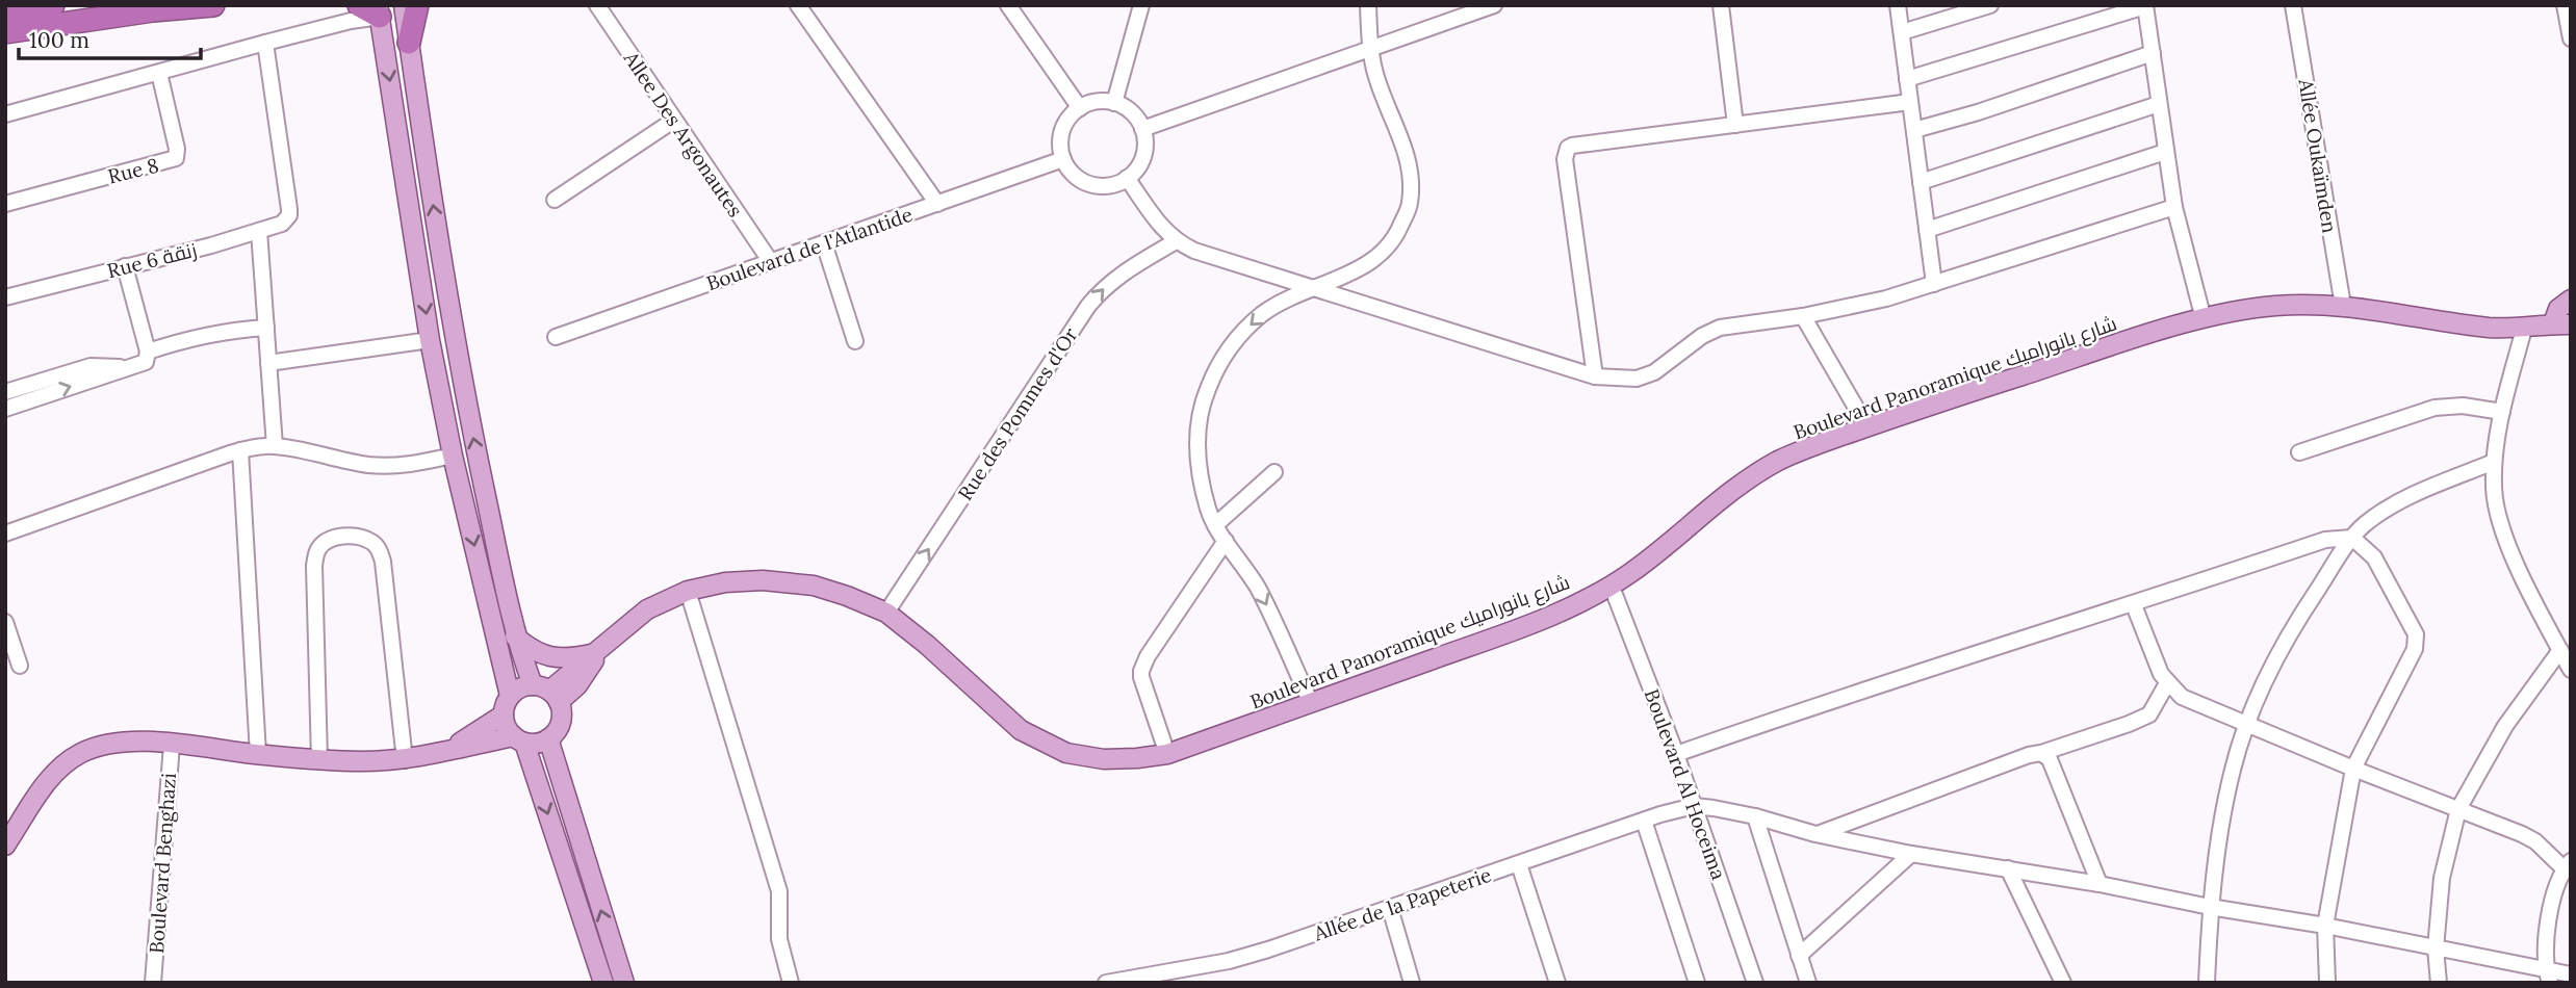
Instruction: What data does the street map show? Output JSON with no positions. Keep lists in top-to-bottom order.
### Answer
{
  "streets": {
    "main road": ["Boulevard Panoramique شارع بانوراميك"],
    "street": [
      "Allee Des Argonautes",
      "Allée Oukaïmden",
      "Rue 8",
      "Boulevard de l'Atlantide",
      "Rue 6 زنقة",
      "Rue des Pommes d'Or",
      "Boulevard Al Hoceima",
      "Boulevard Benghazi",
      "Allée de la Papeterie"
    ]
  },
  "crossings": [
    ["Allee Des Argonautes", "Boulevard de l'Atlantide"],
    ["Allée Oukaïmden", "Boulevard Panoramique شارع بانوراميك"],
    ["Boulevard Panoramique شارع بانوراميك", "Rue des Pommes d'Or"],
    ["Boulevard Panoramique شارع بانوراميك", "Boulevard Al Hoceima"],
    ["Boulevard Al Hoceima", "Allée de la Papeterie"]
  ],
  "one_way": ["Rue des Pommes d'Or"],
  "scale_bar": "100 m"
}
